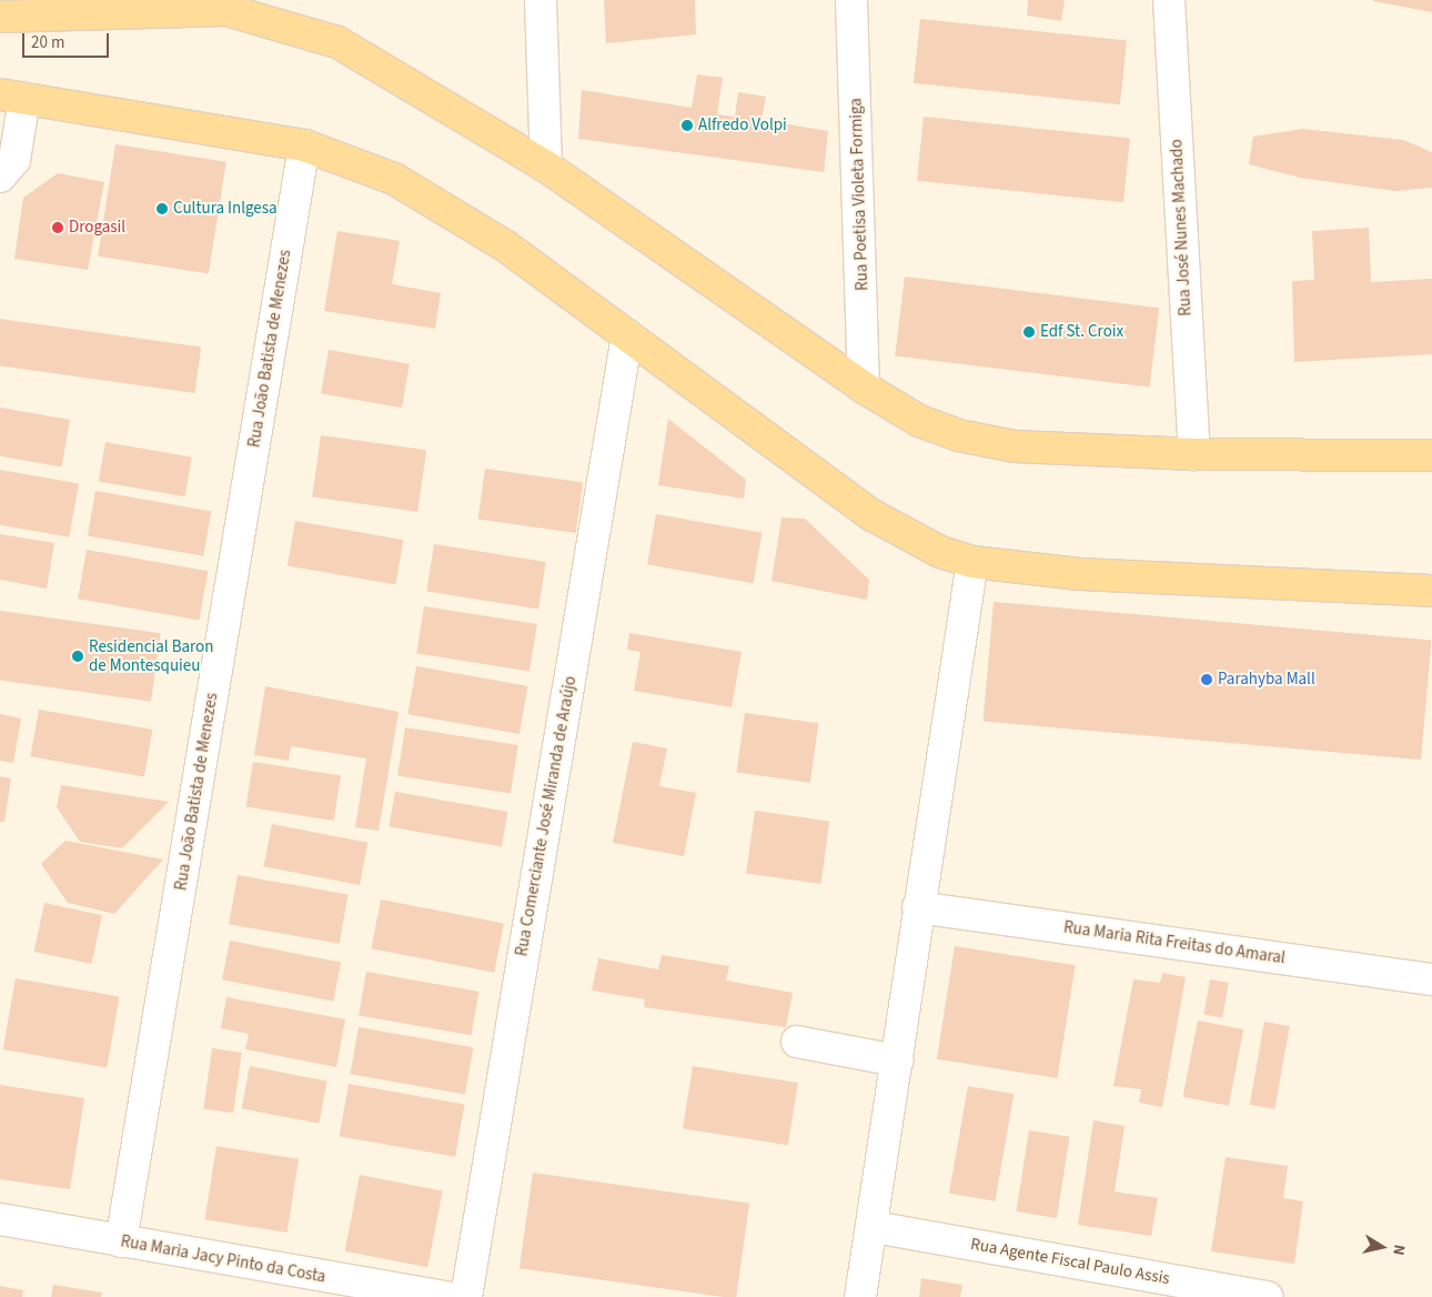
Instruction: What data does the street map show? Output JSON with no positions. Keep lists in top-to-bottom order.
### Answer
{
  "streets": {
    "street": [
      "Rua Poetisa Violeta Formiga",
      "Rua José Nunes Machado",
      "Rua João Batista de Menezes",
      "Rua Comerciante José Miranda de Araújo",
      "Rua Maria Rita Freitas do Amaral",
      "Rua Maria Jacy Pinto da Costa",
      "Rua Agente Fiscal Paulo Assis"
    ]
  },
  "crossings": [
    ["Rua João Batista de Menezes", "Rua Maria Jacy Pinto da Costa"]
  ],
  "places": [
    "Alfredo Volpi",
    "Cultura Inlgesa",
    "Drogasil",
    "Edf St. Croix",
    "Residencial Baron de Montesquieu",
    "Parahyba Mall"
  ],
  "scale_bar": "20 m",
  "north": "right"
}
